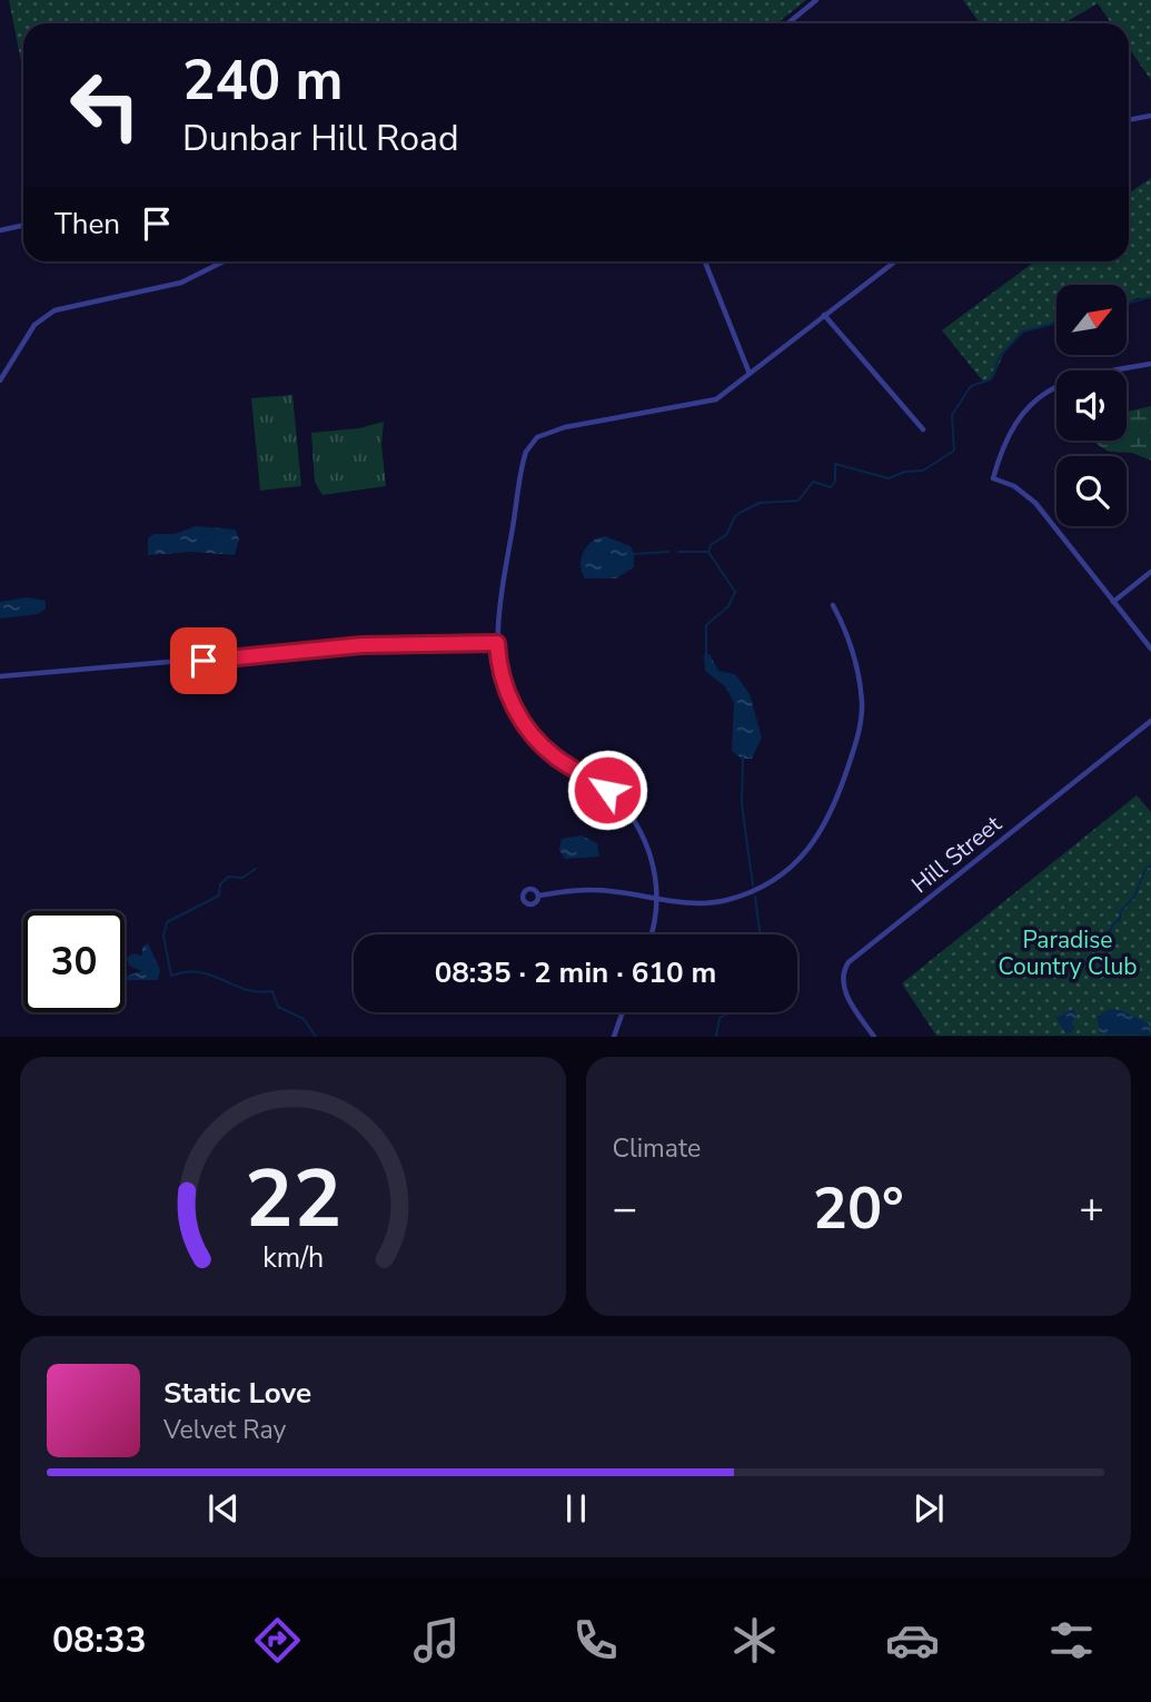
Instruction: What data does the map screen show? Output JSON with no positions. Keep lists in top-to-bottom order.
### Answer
{
  "streets": {
    "street": ["Hill Street"]
  },
  "parks": ["Paradise Country Club"],
  "north": "top right",
  "page": {
    "turn": ["240 m", "Dunbar Hill Road"],
    "then": "Then",
    "limit": "30",
    "trip": "08:35 · 2 min · 610 m",
    "tile": "Climate",
    "heat": ["−", "20°", "+"],
    "song": ["Static Love", "Velvet Ray"],
    "tabs": "08:33",
    "gauge": ["22", "km/h"]
  }
}
